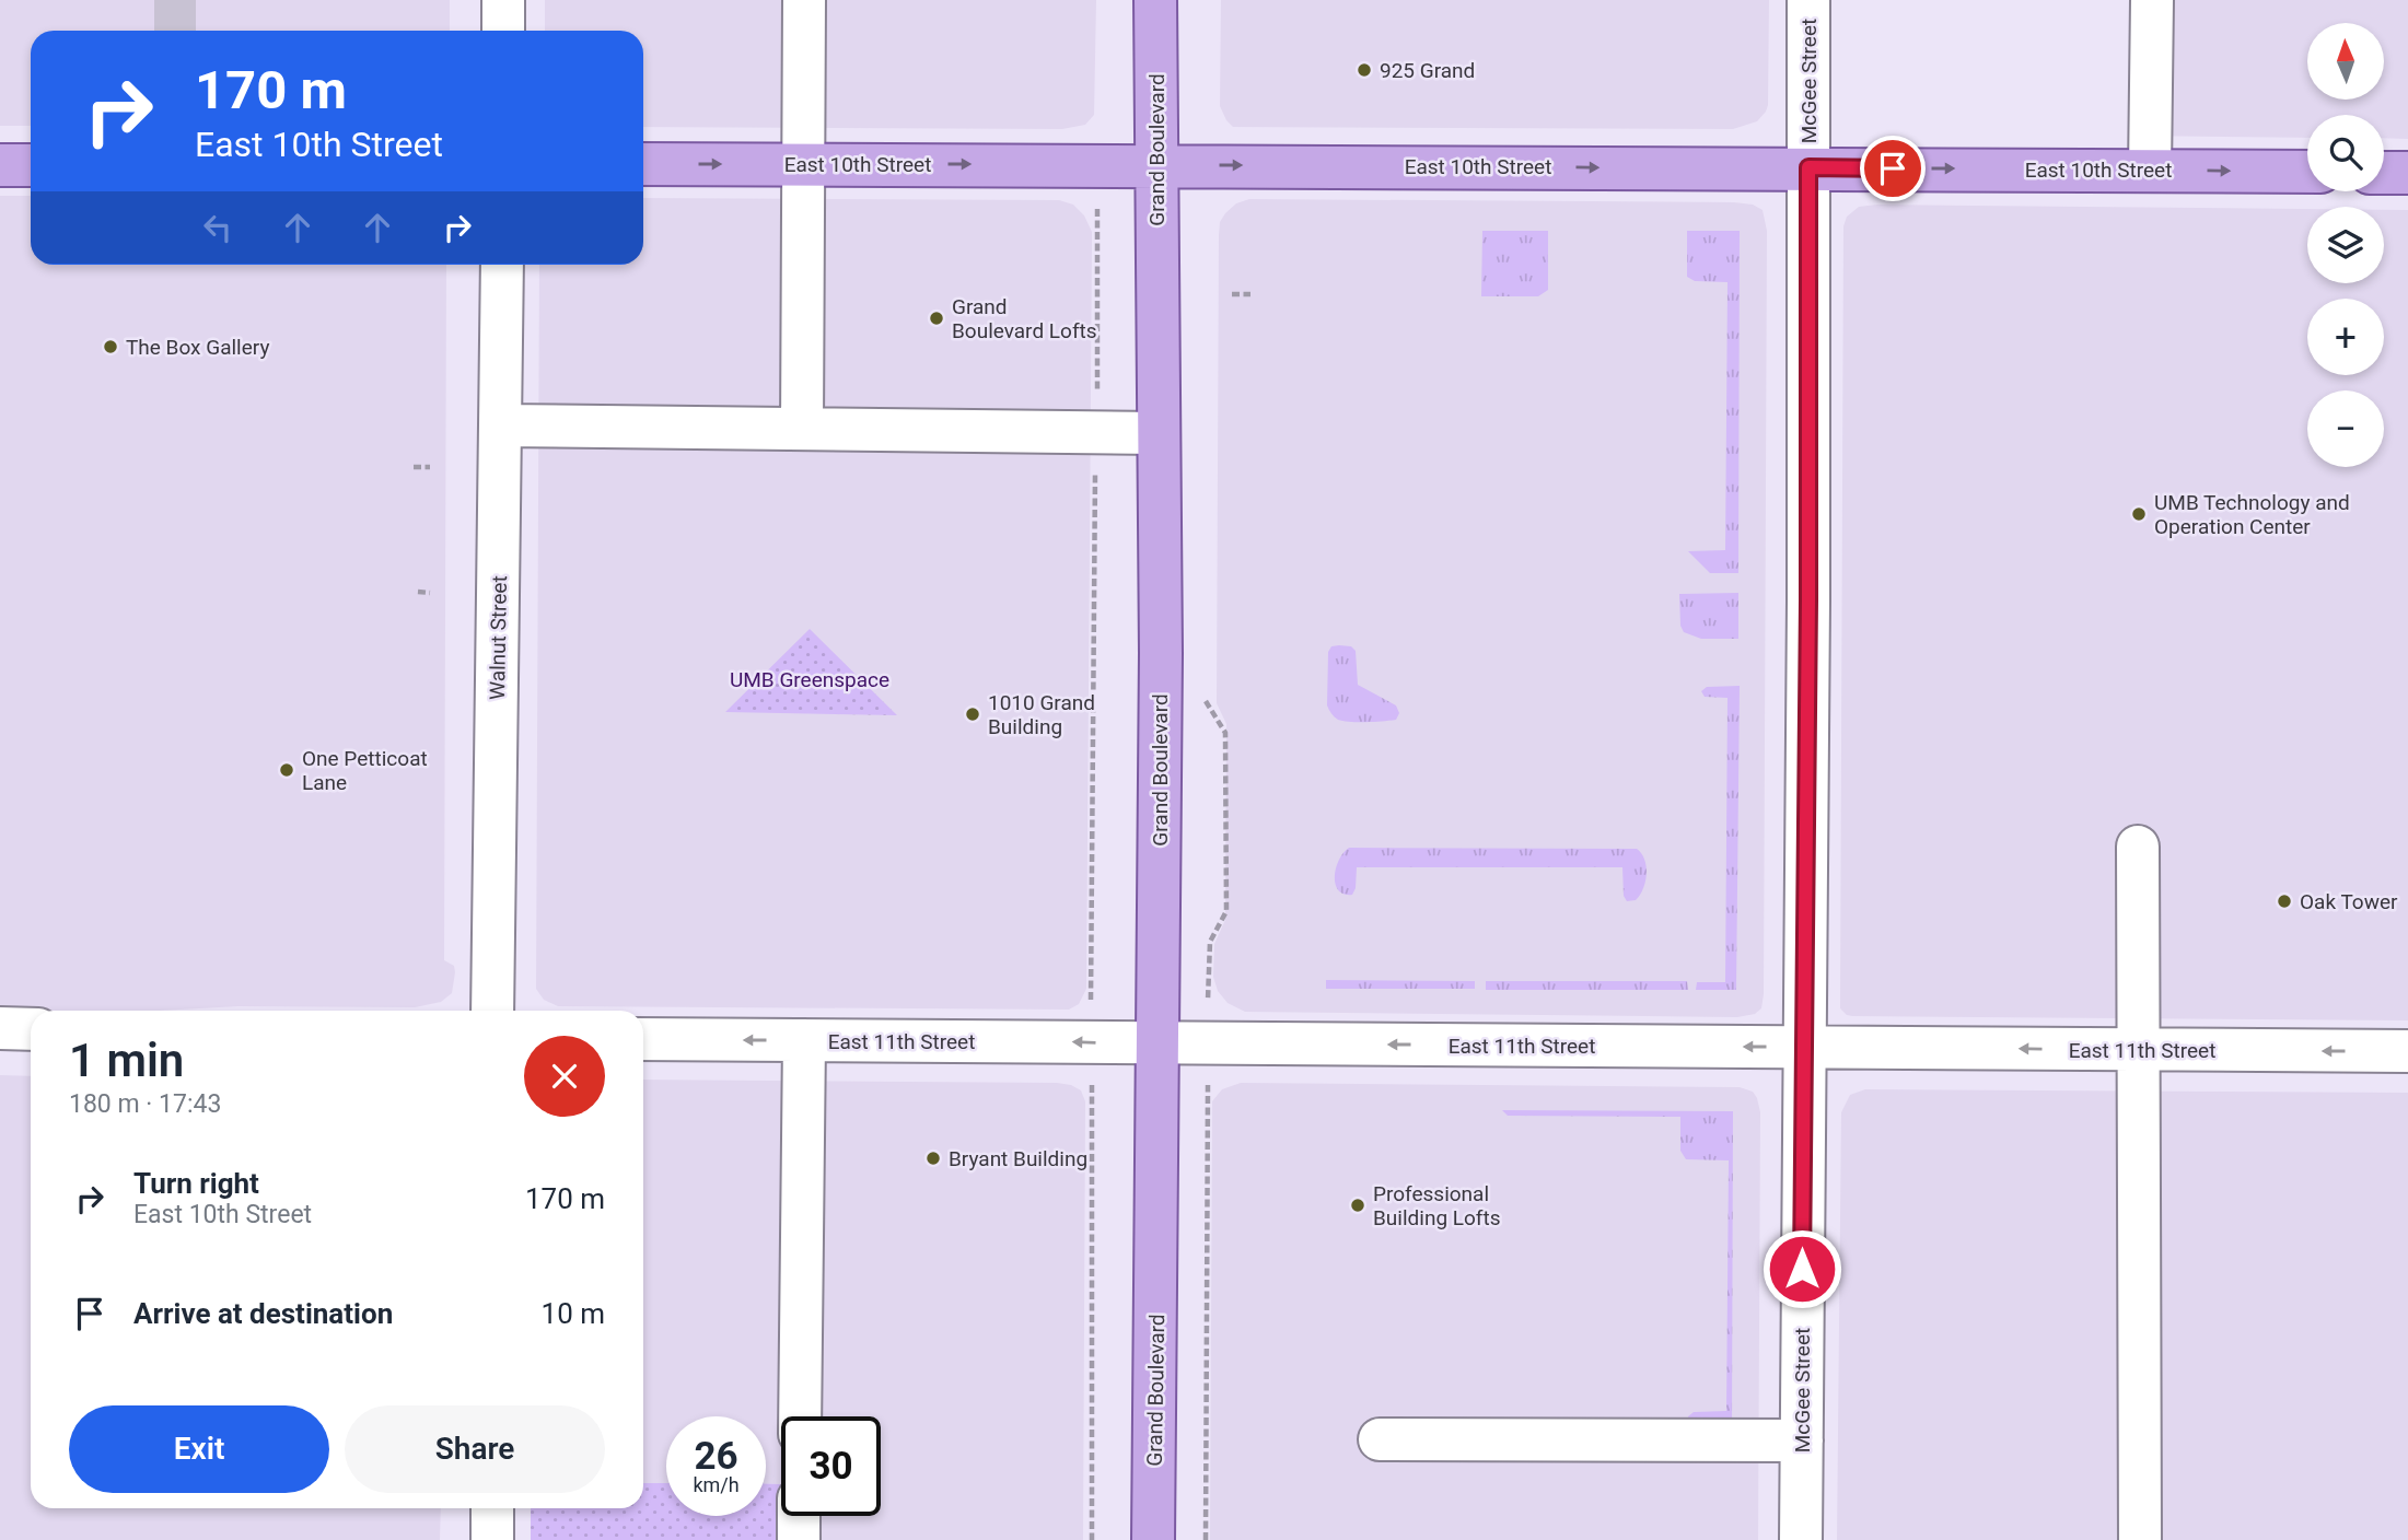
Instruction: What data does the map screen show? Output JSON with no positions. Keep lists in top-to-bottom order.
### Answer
{
  "streets": {
    "main road": ["Grand Boulevard", "East 10th Street"],
    "street": ["McGee Street", "Walnut Street", "East 11th Street"]
  },
  "crossings": [
    ["McGee Street", "East 10th Street"],
    ["McGee Street", "East 11th Street"],
    ["Grand Boulevard", "East 10th Street"],
    ["Grand Boulevard", "East 11th Street"]
  ],
  "one_way": ["East 10th Street", "East 11th Street"],
  "parks": ["UMB Greenspace"],
  "places": [
    "925 Grand",
    "Grand Boulevard Lofts",
    "The Box Gallery",
    "UMB Technology and Operation Center",
    "1010 Grand Building",
    "One Petticoat Lane",
    "Oak Tower",
    "Bryant Building",
    "Professional Building Lofts"
  ],
  "north": "top",
  "page": {
    "map_buttons": ["+", "−"],
    "turn": ["170 m", "East 10th Street"],
    "heading": ["1 min", "180 m · 17:43"],
    "list": [
      {
        "name": "Turn right",
        "note": "East 10th Street",
        "value": "170 m"
      },
      {
        "name": "Arrive at destination",
        "value": "10 m"
      }
    ],
    "buttons": ["Exit", "Share"],
    "speed": "26 km/h",
    "limit": "30"
  }
}
